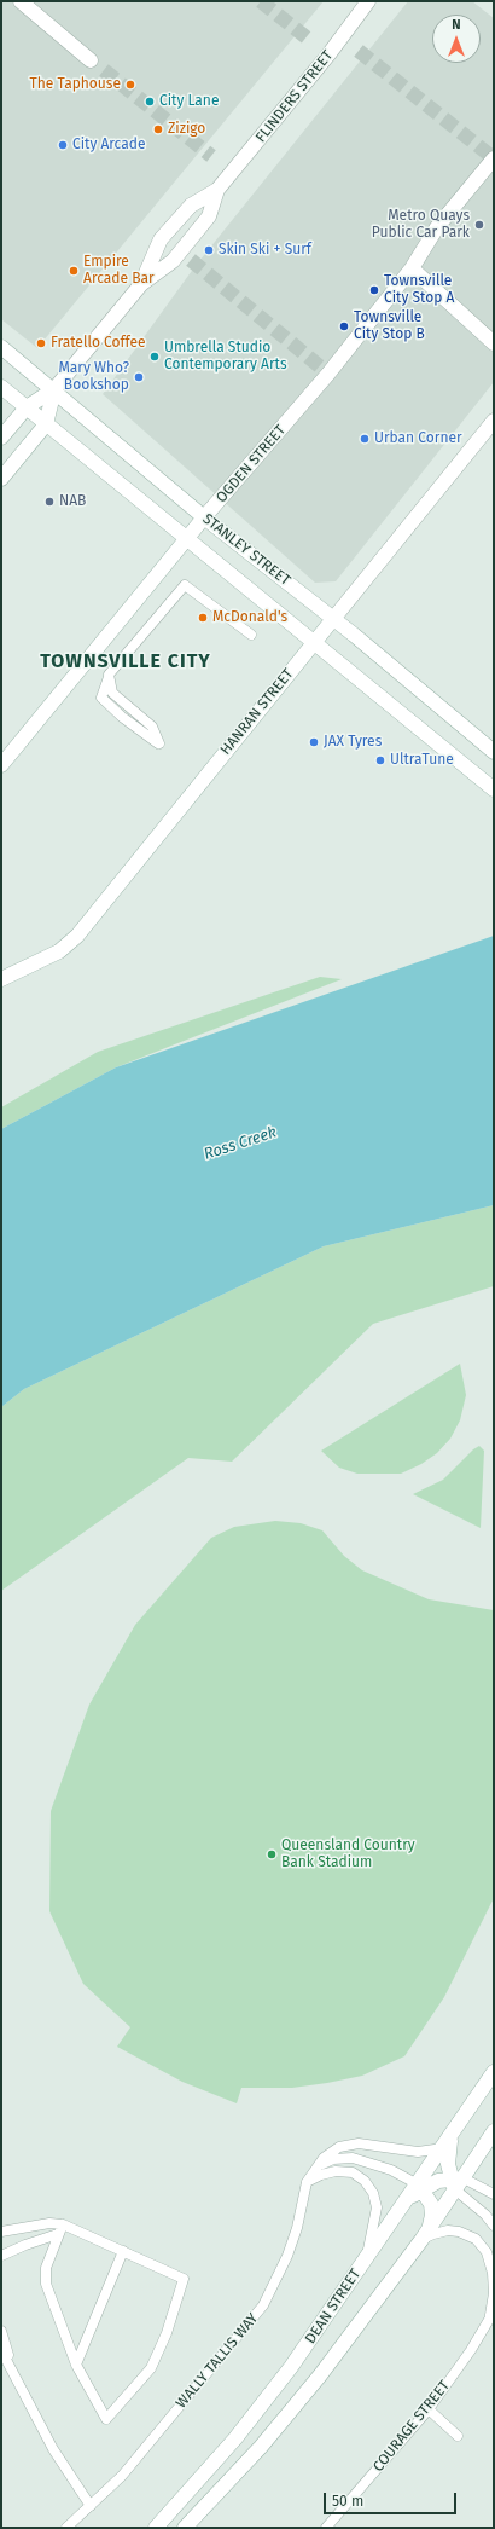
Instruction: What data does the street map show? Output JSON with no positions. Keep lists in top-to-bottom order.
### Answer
{
  "streets": {
    "main road": [
      "FLINDERS STREET",
      "OGDEN STREET",
      "STANLEY STREET",
      "HANRAN STREET",
      "DEAN STREET"
    ],
    "lane": ["WALLY TALLIS WAY", "COURAGE STREET"]
  },
  "crossings": [
    ["FLINDERS STREET", "STANLEY STREET"],
    ["OGDEN STREET", "STANLEY STREET"],
    ["STANLEY STREET", "HANRAN STREET"],
    ["DEAN STREET", "COURAGE STREET"]
  ],
  "districts": ["TOWNSVILLE CITY"],
  "water": ["Ross Creek"],
  "places": [
    "The Taphouse",
    "City Lane",
    "Zizigo",
    "City Arcade",
    "Metro Quays Public Car Park",
    "Skin Ski + Surf",
    "Empire Arcade Bar",
    "Townsville City Stop A",
    "Townsville City Stop B",
    "Fratello Coffee",
    "Umbrella Studio Contemporary Arts",
    "Mary Who? Bookshop",
    "Urban Corner",
    "NAB",
    "McDonald's",
    "JAX Tyres",
    "UltraTune",
    "Queensland Country Bank Stadium"
  ],
  "scale_bar": "50 m",
  "north": "top"
}
